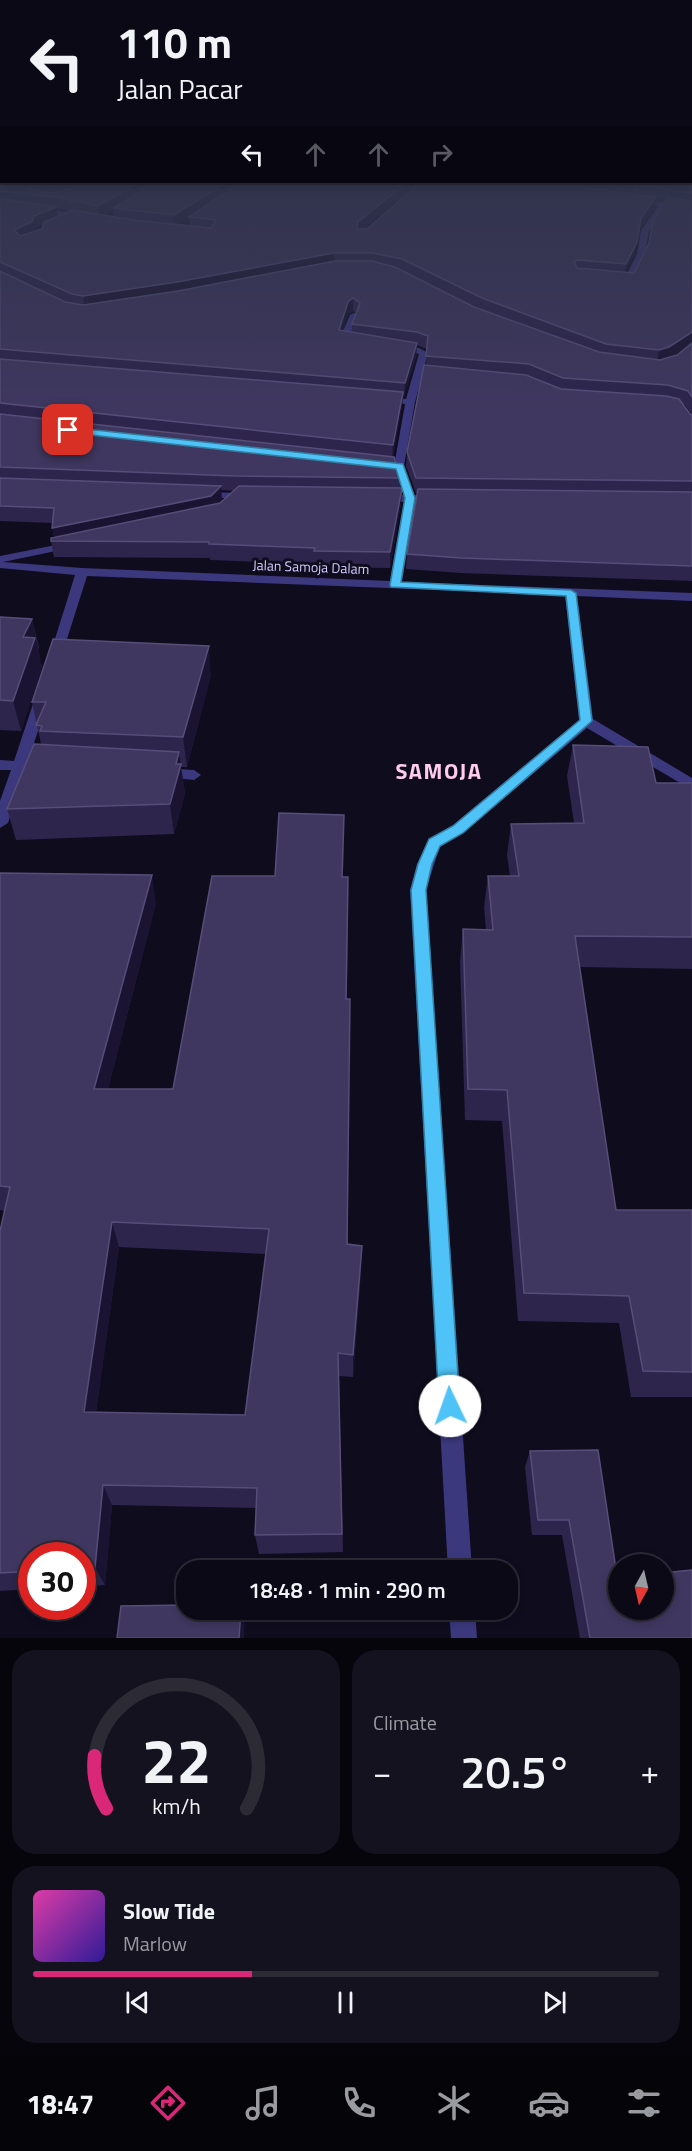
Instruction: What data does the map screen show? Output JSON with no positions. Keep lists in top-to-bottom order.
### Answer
{
  "streets": {
    "street": ["Jalan Samoja Dalam"]
  },
  "districts": ["SAMOJA"],
  "north": "bottom",
  "page": {
    "turn": ["110 m", "Jalan Pacar"],
    "limit": "30",
    "trip": "18:48 · 1 min · 290 m",
    "tile": "Climate",
    "heat": ["−", "20.5°", "+"],
    "song": ["Slow Tide", "Marlow"],
    "tabs": "18:47",
    "gauge": ["22", "km/h"]
  }
}
